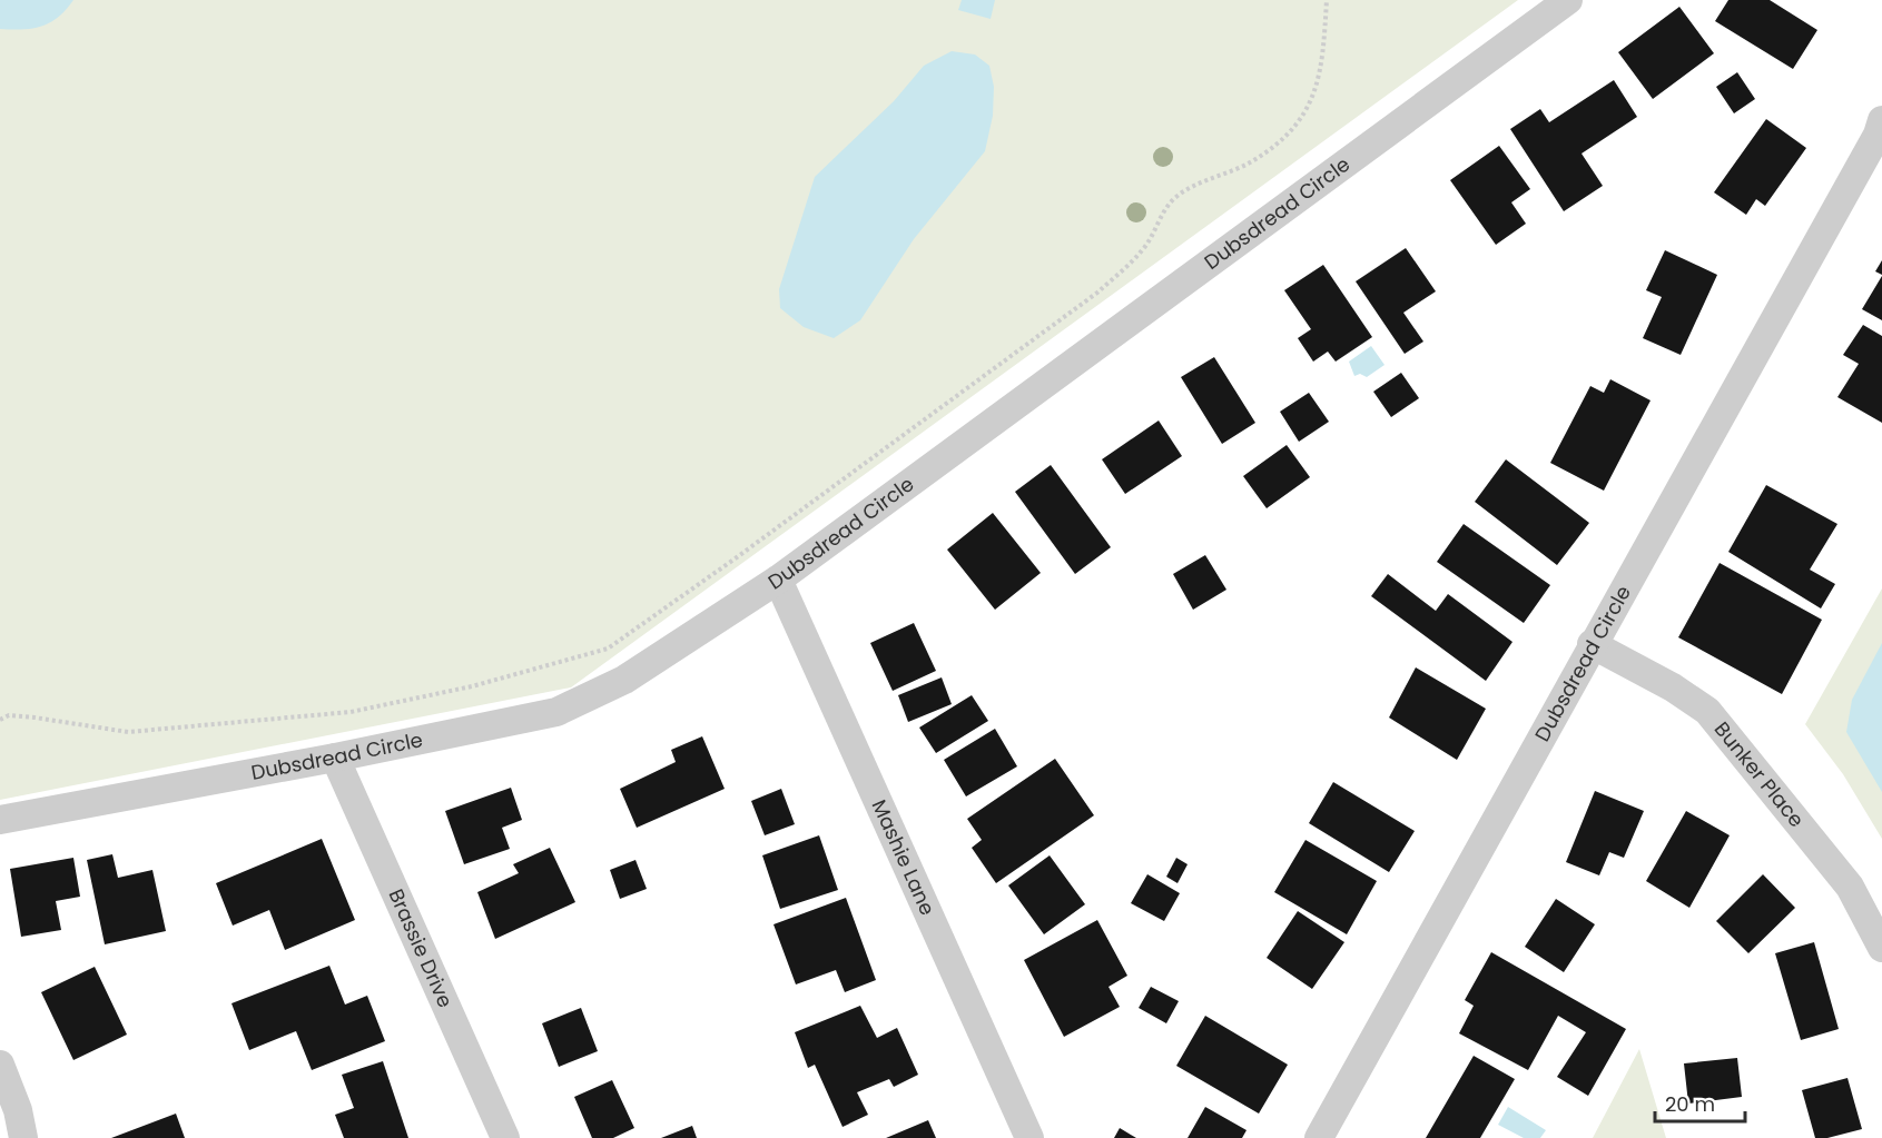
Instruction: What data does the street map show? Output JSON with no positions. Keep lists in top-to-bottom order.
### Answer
{
  "streets": {
    "street": [
      "Dubsdread Circle",
      "Bunker Place",
      "Mashie Lane",
      "Brassie Drive"
    ]
  },
  "crossings": [
    ["Dubsdread Circle", "Bunker Place"],
    ["Dubsdread Circle", "Mashie Lane"],
    ["Dubsdread Circle", "Brassie Drive"]
  ],
  "scale_bar": "20 m"
}
